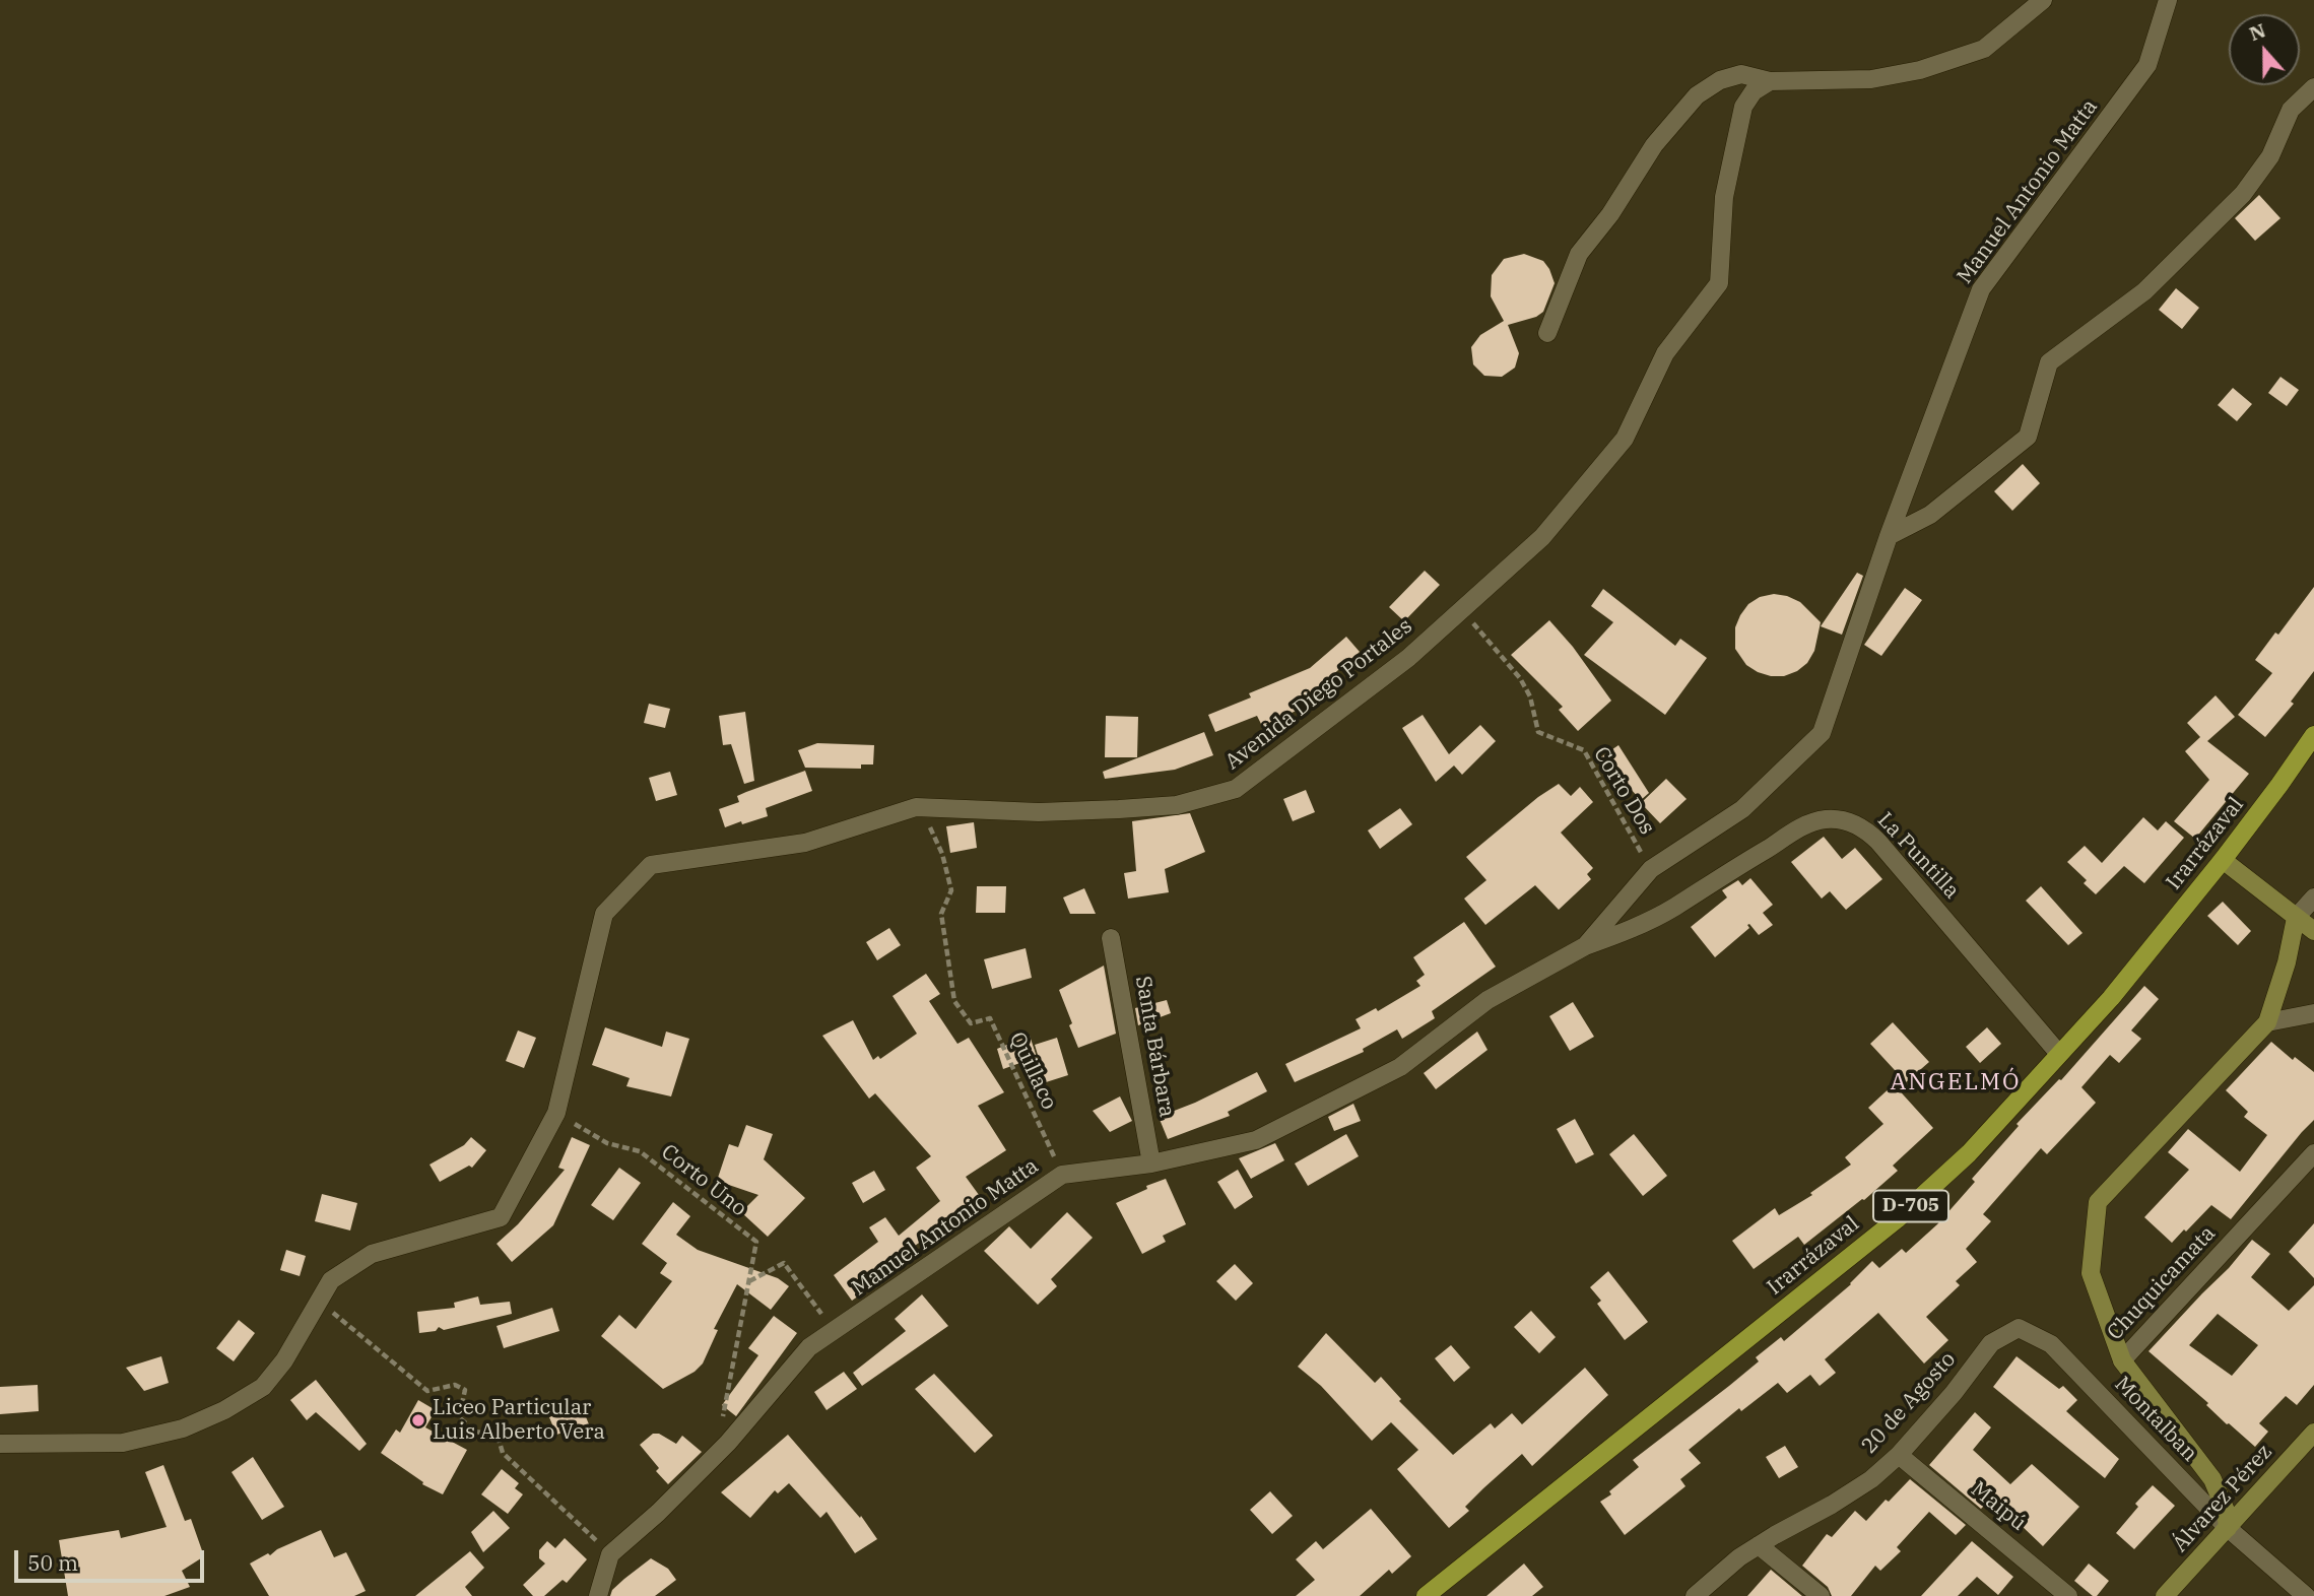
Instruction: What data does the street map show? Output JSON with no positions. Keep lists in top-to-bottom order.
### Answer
{
  "streets": {
    "main road": ["Irarrázaval", "D-705"],
    "street": [
      "Manuel Antonio Matta",
      "Avenida Diego Portales",
      "La Puntilla",
      "Santa Bárbara",
      "Chuquicamata",
      "20 de Agosto",
      "Montalban",
      "Álvarez Pérez",
      "Maipú"
    ],
    "path": ["Corto Dos", "Quillaco", "Corto Uno"]
  },
  "crossings": [
    ["Manuel Antonio Matta", "Corto Dos"],
    ["Manuel Antonio Matta", "La Puntilla"],
    ["Manuel Antonio Matta", "Santa Bárbara"],
    ["Manuel Antonio Matta", "Quillaco"],
    ["Manuel Antonio Matta", "Corto Uno"],
    ["Avenida Diego Portales", "Corto Dos"],
    ["Avenida Diego Portales", "Quillaco"],
    ["Avenida Diego Portales", "Corto Uno"],
    ["Irarrázaval", "La Puntilla"],
    ["Chuquicamata", "Montalban"],
    ["Chuquicamata", "Álvarez Pérez"],
    ["20 de Agosto", "Montalban"],
    ["20 de Agosto", "Maipú"],
    ["Montalban", "Álvarez Pérez"]
  ],
  "districts": ["ANGELMÓ"],
  "places": ["Liceo Particular Luis Alberto Vera"],
  "scale_bar": "50 m",
  "north": "top"
}
